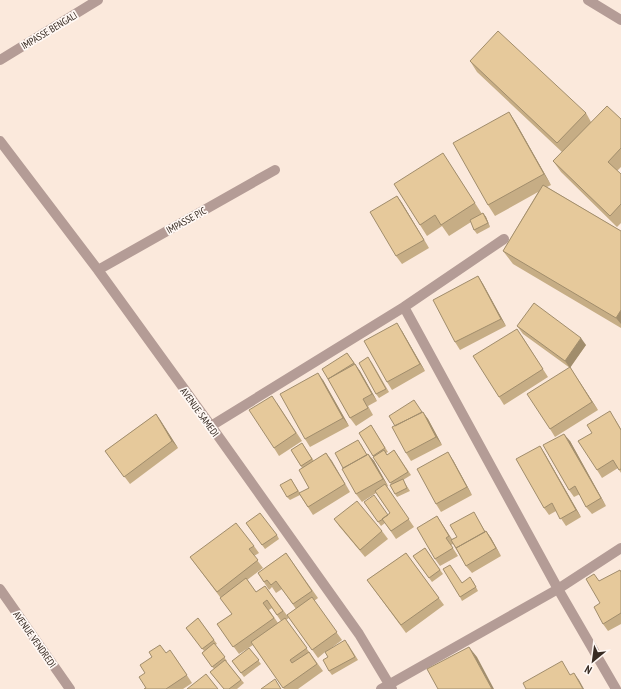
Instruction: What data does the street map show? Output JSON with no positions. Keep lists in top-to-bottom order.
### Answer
{
  "streets": {
    "street": [
      "IMPASSE BENGALI",
      "IMPASSE PIC",
      "AVENUE SAMEDI",
      "AVENUE VENDREDI"
    ]
  },
  "crossings": [
    ["IMPASSE PIC", "AVENUE SAMEDI"]
  ],
  "north": "bottom left"
}
